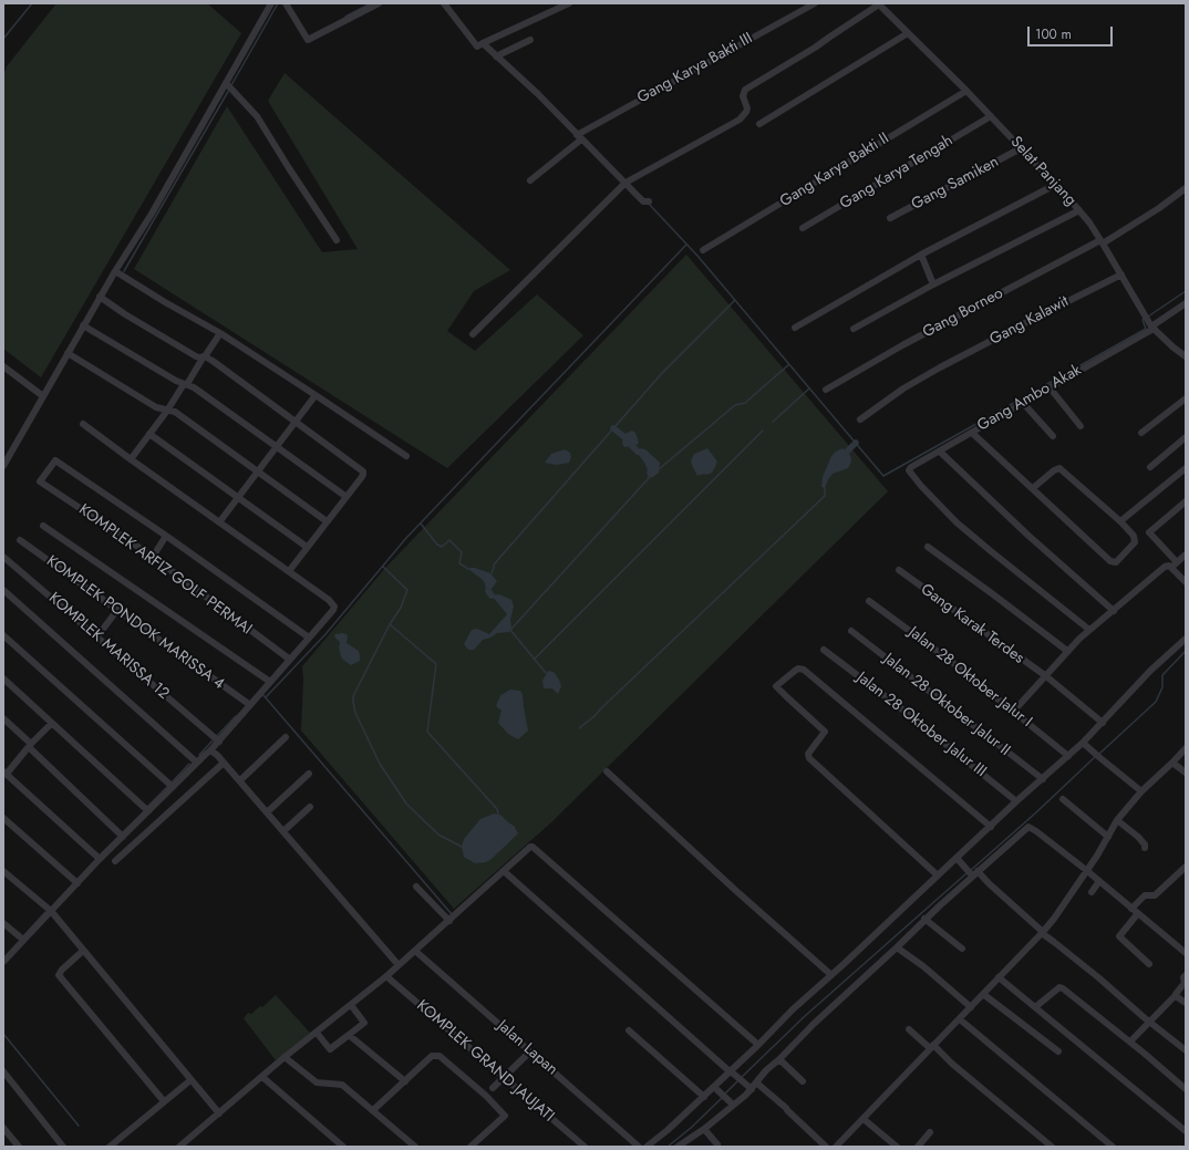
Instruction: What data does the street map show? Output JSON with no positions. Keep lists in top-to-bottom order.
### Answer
{
  "streets": {
    "street": [
      "Gang Karya Bakti III",
      "Gang Karya Bakti II",
      "Selat Panjang",
      "Gang Karya Tengah",
      "Gang Samiken",
      "Gang Borneo",
      "Gang Kalawit",
      "Gang Ambo Akak",
      "KOMPLEK ARFIZ GOLF PERMAI",
      "KOMPLEK PONDOK MARISSA 4",
      "Gang Karak Terdes",
      "KOMPLEK MARISSA 12",
      "Jalan 28 Oktober Jalur I",
      "Jalan 28 Oktober Jalur II",
      "Jalan 28 Oktober Jalur III",
      "Jalan Lapan",
      "KOMPLEK GRAND JAUJATI"
    ]
  },
  "crossings": [
    ["Gang Karya Bakti II", "Selat Panjang"],
    ["Selat Panjang", "Gang Karya Tengah"],
    ["Selat Panjang", "Gang Samiken"],
    ["Selat Panjang", "Gang Borneo"],
    ["Selat Panjang", "Gang Kalawit"],
    ["Selat Panjang", "Gang Ambo Akak"]
  ],
  "scale_bar": "100 m"
}
